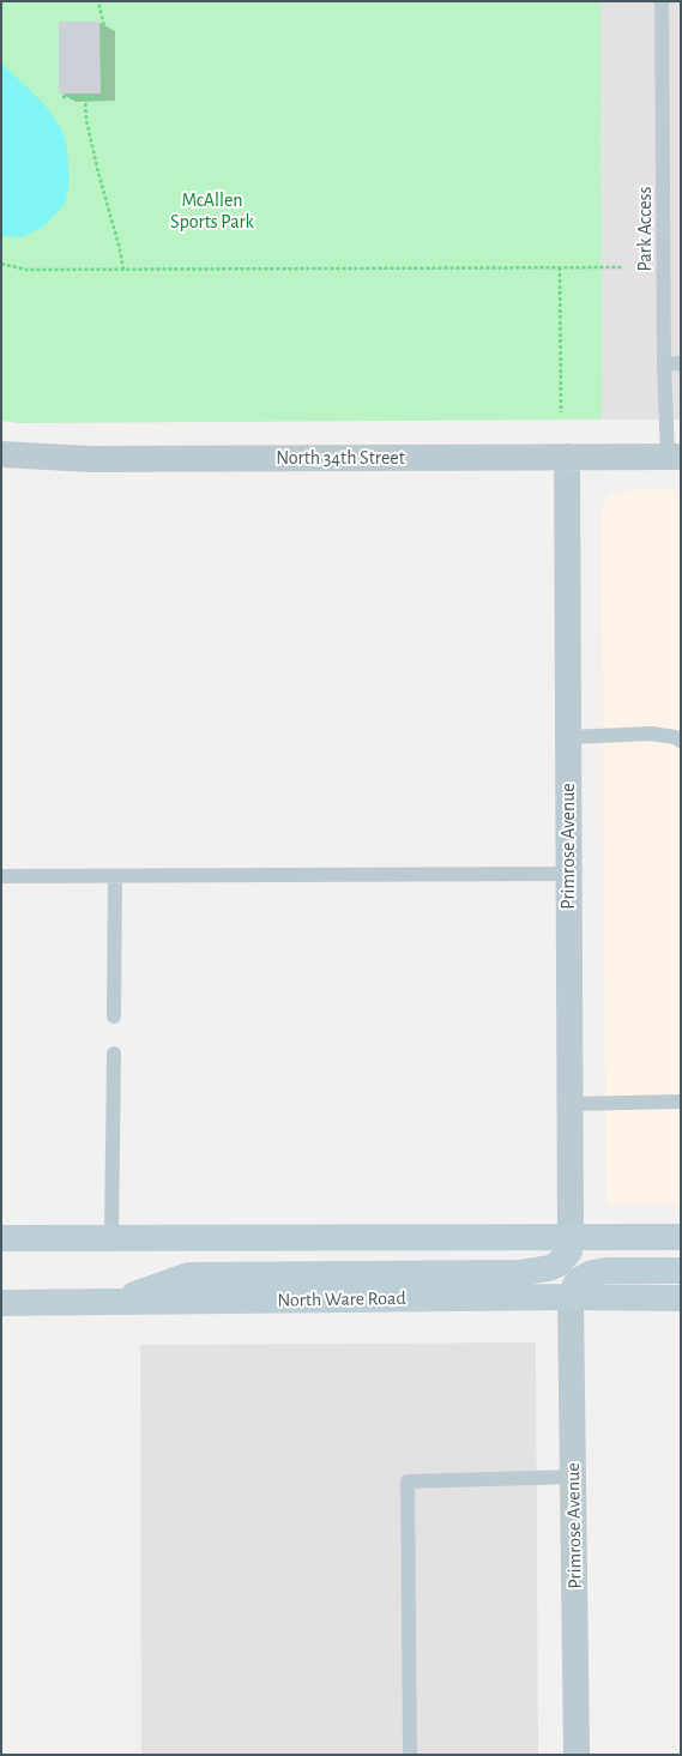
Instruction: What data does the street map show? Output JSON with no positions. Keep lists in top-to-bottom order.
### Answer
{
  "streets": {
    "main road": ["North Ware Road"],
    "street": ["North 34th Street", "Primrose Avenue"],
    "lane": ["Park Access"]
  },
  "crossings": [
    ["Park Access", "North 34th Street"],
    ["North 34th Street", "Primrose Avenue"],
    ["Primrose Avenue", "North Ware Road"]
  ],
  "parks": ["McAllen Sports Park"]
}
